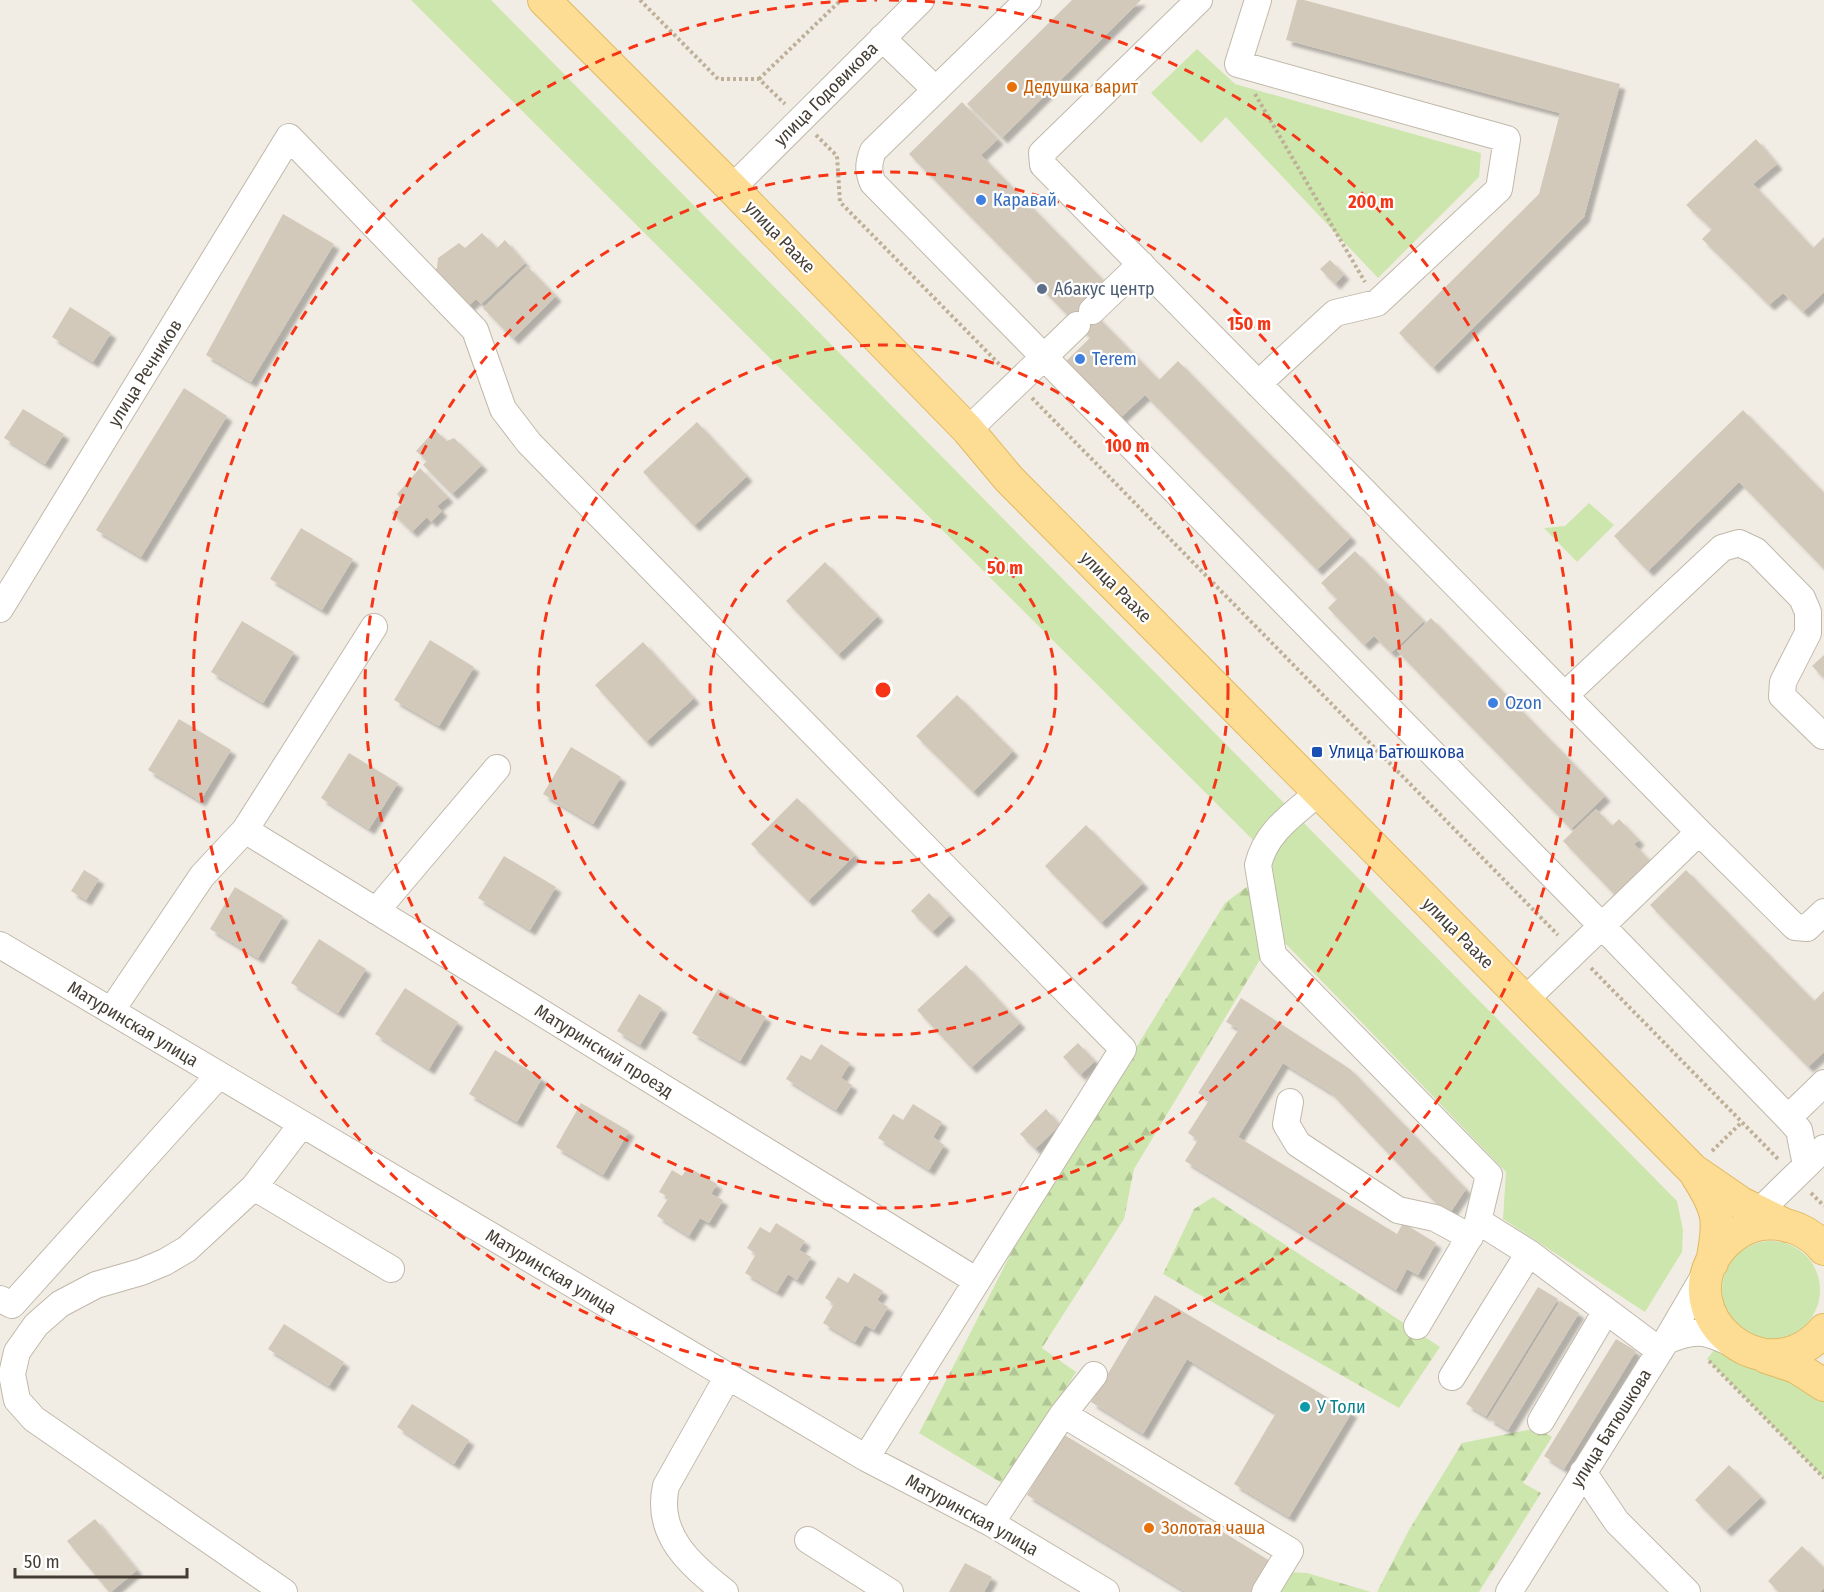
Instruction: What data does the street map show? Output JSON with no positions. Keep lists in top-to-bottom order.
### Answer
{
  "streets": {
    "main road": ["улица Раахе"],
    "street": [
      "улица Годовикова",
      "улица Речников",
      "Матуринская улица",
      "Матуринский проезд",
      "улица Батюшкова"
    ]
  },
  "crossings": [
    ["улица Годовикова", "улица Раахе"],
    ["улица Речников", "Матуринский проезд"]
  ],
  "places": {
    "other": [
      "Дедушка варит",
      "Каравай",
      "Абакус центр",
      "Terem",
      "Ozon",
      "У Толи",
      "Золотая чаша"
    ],
    "transit": ["Улица Батюшкова"]
  },
  "scale_bar": "50 m",
  "rings": [
    "200 m",
    "150 m",
    "100 m",
    "50 m"
  ]
}
